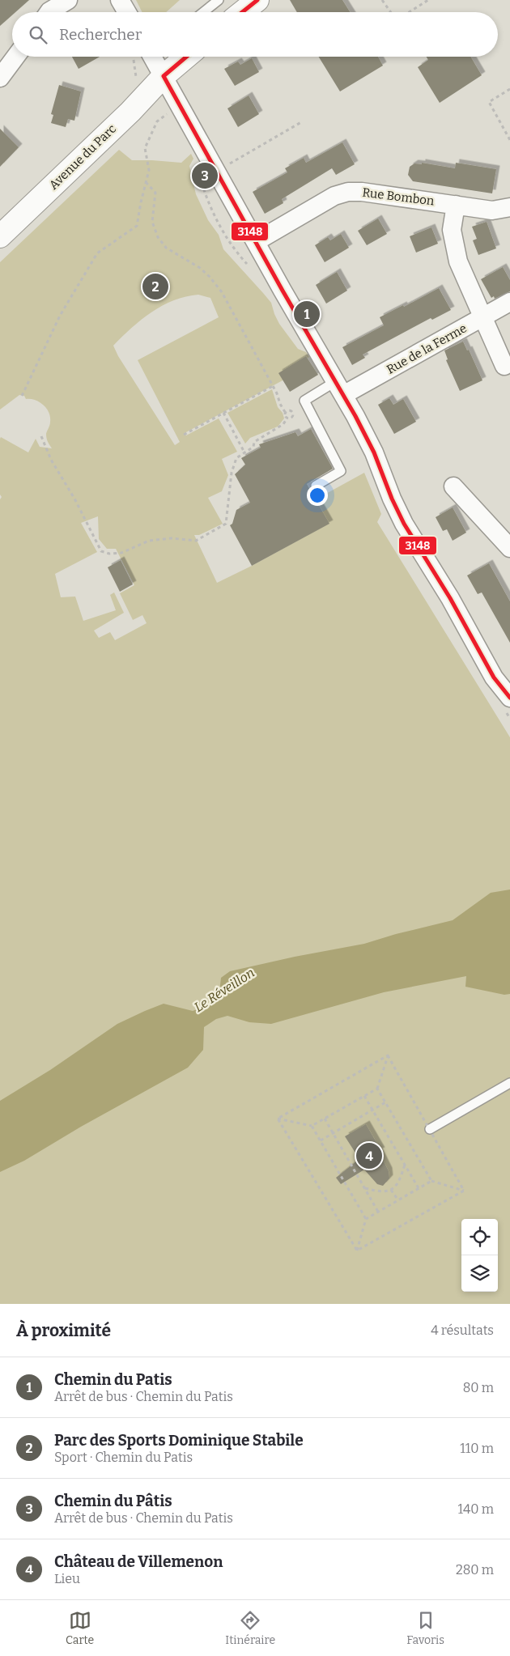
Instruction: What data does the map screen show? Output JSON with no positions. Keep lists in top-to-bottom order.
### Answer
{
  "streets": {
    "street": ["Avenue du Parc", "Rue Bombon", "Rue de la Ferme"]
  },
  "water": ["Le Réveillon"],
  "lines": ["transit line 3148"],
  "page": {
    "search": "Rechercher",
    "pins": [
      "3",
      "2",
      "1",
      "4"
    ],
    "heading": ["À proximité", "4 résultats"],
    "list": [
      {
        "mark": "1",
        "name": "Chemin du Patis",
        "note": "Arrêt de bus · Chemin du Patis",
        "value": "80 m"
      },
      {
        "mark": "2",
        "name": "Parc des Sports Dominique Stabile",
        "note": "Sport · Chemin du Patis",
        "value": "110 m"
      },
      {
        "mark": "3",
        "name": "Chemin du Pâtis",
        "note": "Arrêt de bus · Chemin du Patis",
        "value": "140 m"
      },
      {
        "mark": "4",
        "name": "Château de Villemenon",
        "note": "Lieu",
        "value": "280 m"
      }
    ],
    "nav": ["Carte", "Itinéraire", "Favoris"]
  }
}
